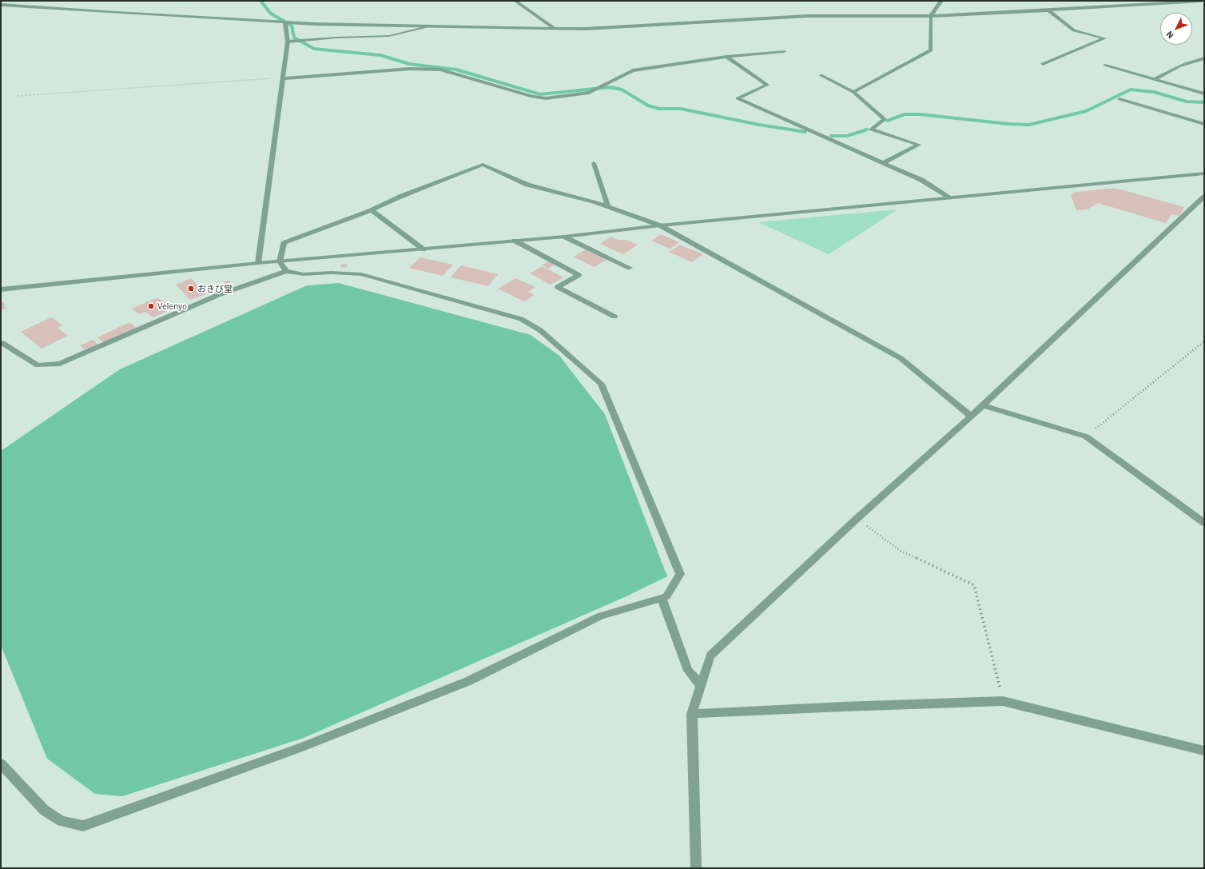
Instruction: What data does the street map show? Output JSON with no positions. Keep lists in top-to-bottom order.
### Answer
{
  "places": ["おきび堂", "Velenyo"],
  "north": "bottom left"
}
